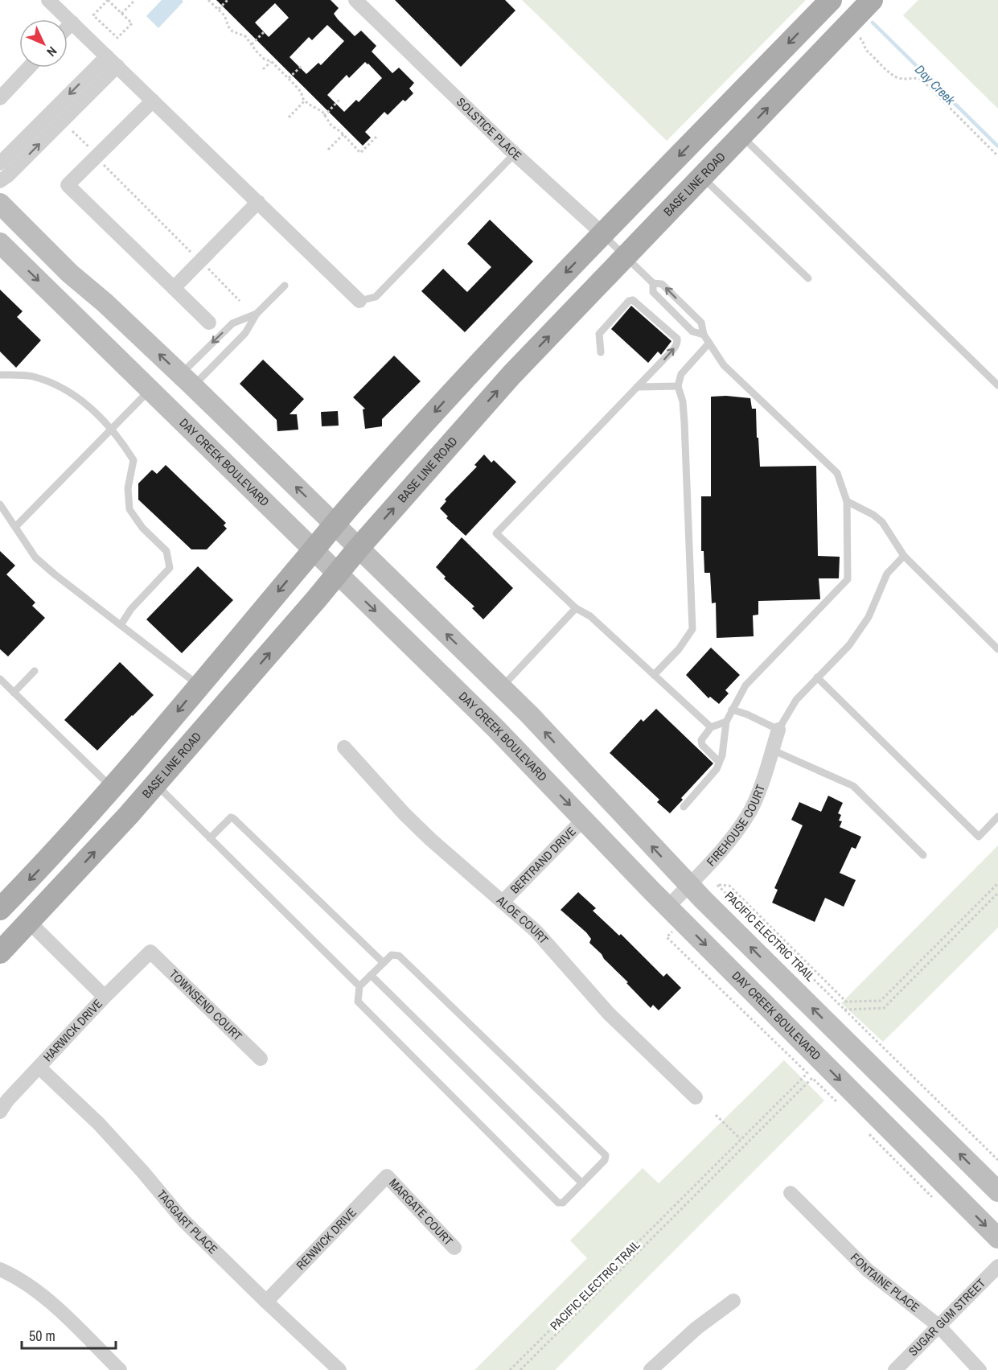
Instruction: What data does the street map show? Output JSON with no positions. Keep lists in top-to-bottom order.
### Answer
{
  "streets": {
    "main road": ["BASE LINE ROAD", "DAY CREEK BOULEVARD"],
    "street": [
      "SOLSTICE PLACE",
      "FIREHOUSE COURT",
      "BERTRAND DRIVE",
      "ALOE COURT",
      "TOWNSEND COURT",
      "HARWICK DRIVE",
      "MARGATE COURT",
      "TAGGART PLACE",
      "RENWICK DRIVE",
      "FONTAINE PLACE",
      "SUGAR GUM STREET"
    ],
    "path": ["PACIFIC ELECTRIC TRAIL"]
  },
  "crossings": [
    ["SOLSTICE PLACE", "BASE LINE ROAD"],
    ["BASE LINE ROAD", "DAY CREEK BOULEVARD"],
    ["DAY CREEK BOULEVARD", "FIREHOUSE COURT"],
    ["DAY CREEK BOULEVARD", "BERTRAND DRIVE"],
    ["BERTRAND DRIVE", "ALOE COURT"],
    ["TOWNSEND COURT", "HARWICK DRIVE"],
    ["HARWICK DRIVE", "TAGGART PLACE"],
    ["MARGATE COURT", "RENWICK DRIVE"],
    ["TAGGART PLACE", "RENWICK DRIVE"],
    ["FONTAINE PLACE", "SUGAR GUM STREET"]
  ],
  "water": ["Day Creek"],
  "scale_bar": "50 m",
  "north": "bottom right"
}
